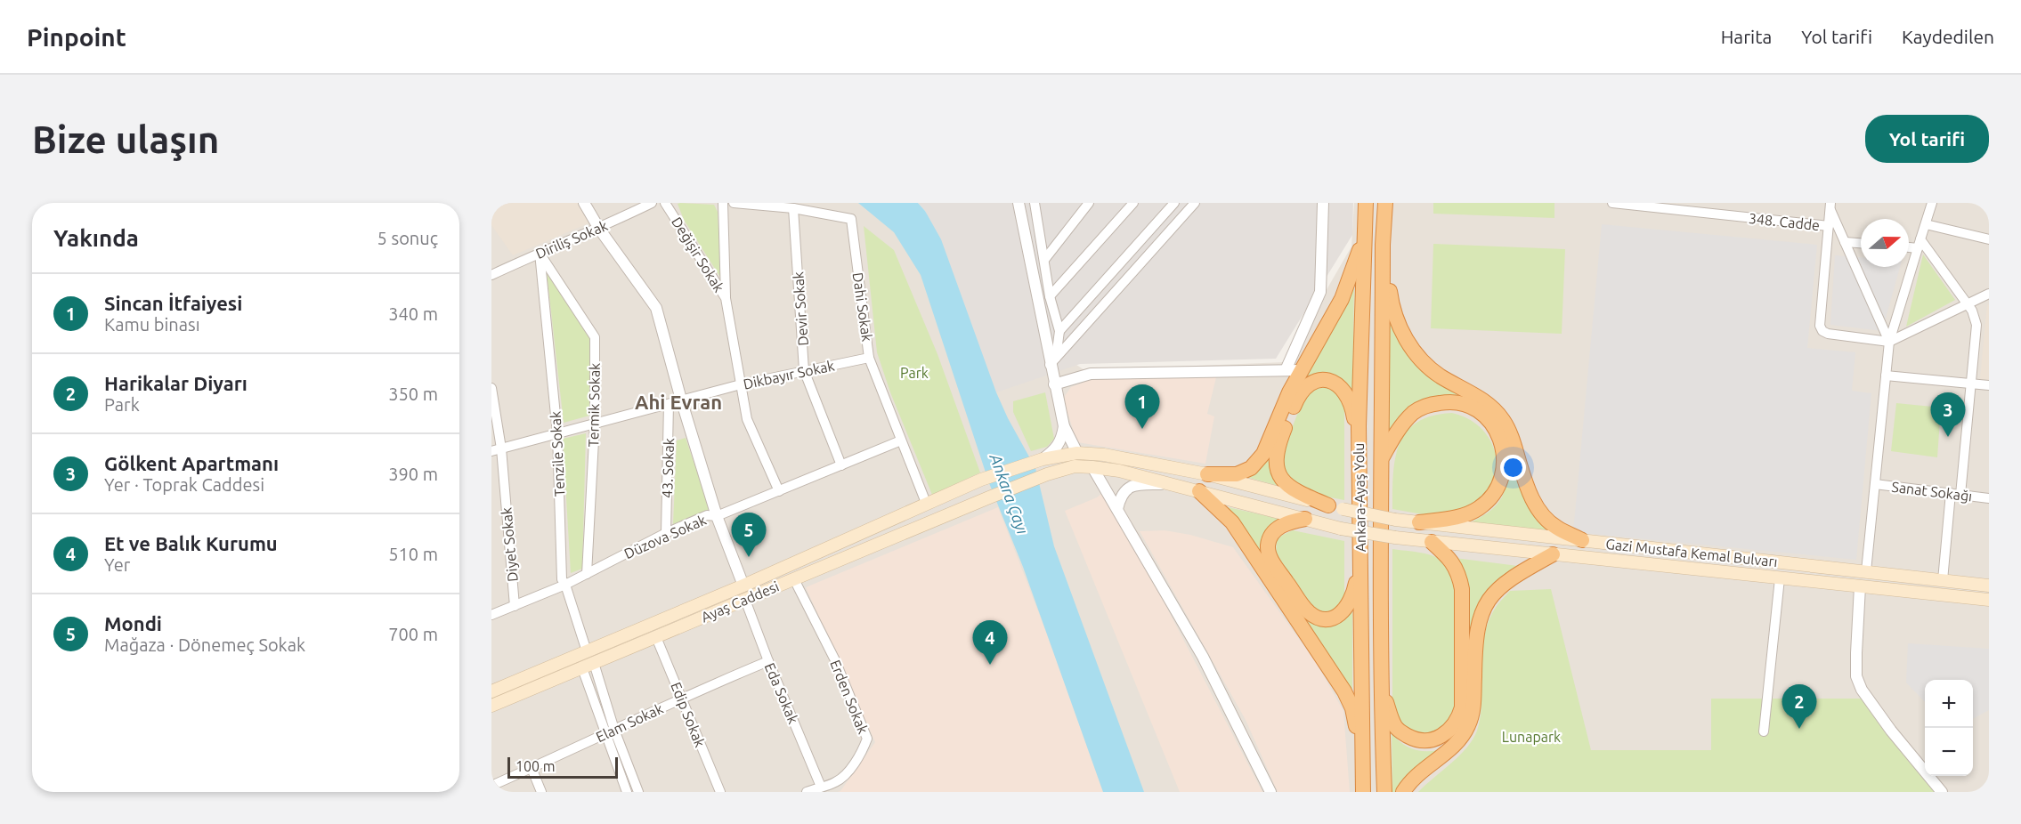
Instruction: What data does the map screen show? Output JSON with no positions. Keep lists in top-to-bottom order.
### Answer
{
  "streets": {
    "highway": ["Ankara-Ayaş Yolu"],
    "main road": ["Gazi Mustafa Kemal Bulvarı", "Ayaş Caddesi"],
    "street": [
      "348. Cadde",
      "Diriliş Sokak",
      "Değişir Sokak",
      "Dahi Sokak",
      "Devir Sokak",
      "Dikbayır Sokak",
      "Termik Sokak",
      "Tenzile Sokak",
      "43. Sokak",
      "Sanat Sokağı",
      "Düzova Sokak",
      "Diyet Sokak",
      "Eda Sokak",
      "Erden Sokak",
      "Edip Sokak",
      "Elam Sokak"
    ]
  },
  "crossings": [
    ["Diriliş Sokak", "Termik Sokak"],
    ["Diriliş Sokak", "Tenzile Sokak"],
    ["Değişir Sokak", "Dikbayır Sokak"],
    ["Değişir Sokak", "Düzova Sokak"],
    ["Dahi Sokak", "Devir Sokak"],
    ["Dahi Sokak", "Dikbayır Sokak"],
    ["Dahi Sokak", "Düzova Sokak"],
    ["Dahi Sokak", "Ayaş Caddesi"],
    ["Devir Sokak", "Dikbayır Sokak"],
    ["Devir Sokak", "Düzova Sokak"],
    ["Dikbayır Sokak", "Termik Sokak"],
    ["Dikbayır Sokak", "Tenzile Sokak"],
    ["Dikbayır Sokak", "43. Sokak"],
    ["Dikbayır Sokak", "Diyet Sokak"],
    ["Termik Sokak", "Tenzile Sokak"],
    ["Termik Sokak", "Düzova Sokak"],
    ["Tenzile Sokak", "Düzova Sokak"],
    ["Tenzile Sokak", "Ayaş Caddesi"],
    ["43. Sokak", "Düzova Sokak"],
    ["Düzova Sokak", "Diyet Sokak"],
    ["Gazi Mustafa Kemal Bulvarı", "Ayaş Caddesi"],
    ["Ayaş Caddesi", "Eda Sokak"],
    ["Ayaş Caddesi", "Erden Sokak"],
    ["Ayaş Caddesi", "Edip Sokak"],
    ["Eda Sokak", "Erden Sokak"],
    ["Eda Sokak", "Elam Sokak"],
    ["Edip Sokak", "Elam Sokak"]
  ],
  "districts": ["Ahi Evran"],
  "water": ["Ankara Çayı"],
  "parks": ["Park", "Lunapark"],
  "scale_bar": "100 m",
  "north": "right",
  "page": {
    "header": "Pinpoint",
    "nav": ["Harita", "Yol tarifi", "Kaydedilen"],
    "buttons": "Yol tarifi",
    "title": "Bize ulaşın",
    "heading": ["Yakında", "5 sonuç"],
    "list": [
      {
        "mark": "1",
        "name": "Sincan İtfaiyesi",
        "note": "Kamu binası",
        "value": "340 m"
      },
      {
        "mark": "2",
        "name": "Harikalar Diyarı",
        "note": "Park",
        "value": "350 m"
      },
      {
        "mark": "3",
        "name": "Gölkent Apartmanı",
        "note": "Yer · Toprak Caddesi",
        "value": "390 m"
      },
      {
        "mark": "4",
        "name": "Et ve Balık Kurumu",
        "note": "Yer",
        "value": "510 m"
      },
      {
        "mark": "5",
        "name": "Mondi",
        "note": "Mağaza · Dönemeç Sokak",
        "value": "700 m"
      }
    ],
    "pins": [
      "1",
      "3",
      "5",
      "4",
      "2"
    ],
    "map_buttons": ["+", "−"],
    "scale": "100 m"
  }
}
